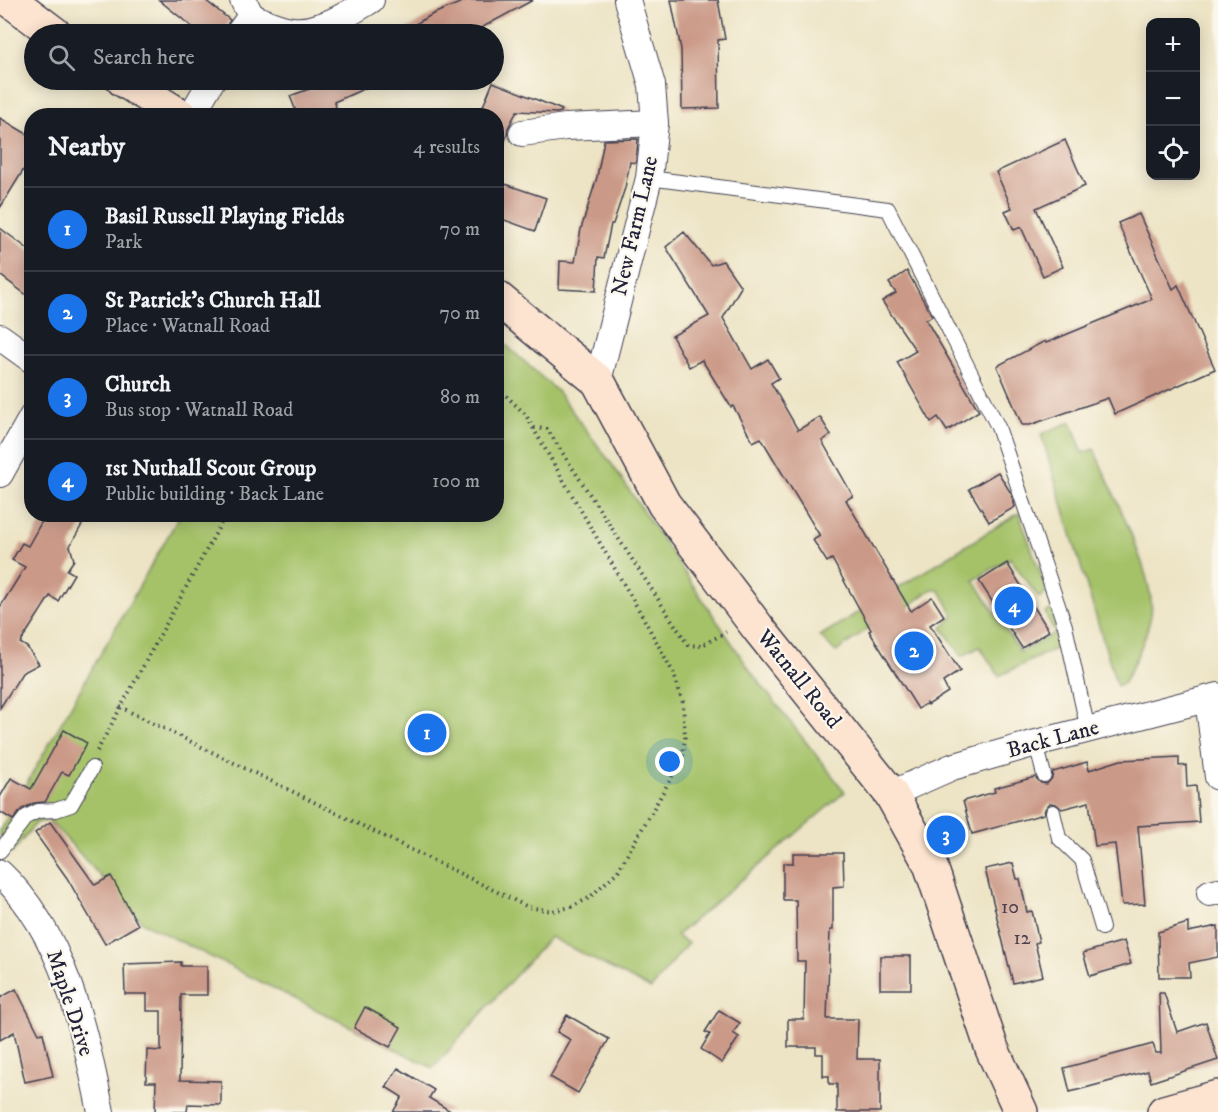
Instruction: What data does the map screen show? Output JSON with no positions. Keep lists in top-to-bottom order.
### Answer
{
  "streets": {
    "main road": ["Watnall Road"],
    "street": ["New Farm Lane", "Back Lane", "Maple Drive"]
  },
  "crossings": [
    ["New Farm Lane", "Watnall Road"],
    ["Watnall Road", "Back Lane"]
  ],
  "house_numbers": ["10", "12"],
  "page": {
    "map_buttons": ["+", "−"],
    "search": "Search here",
    "heading": ["Nearby", "4 results"],
    "list": [
      {
        "mark": "1",
        "name": "Basil Russell Playing Fields",
        "note": "Park",
        "value": "70 m"
      },
      {
        "mark": "2",
        "name": "St Patrick's Church Hall",
        "note": "Place · Watnall Road",
        "value": "70 m"
      },
      {
        "mark": "3",
        "name": "Church",
        "note": "Bus stop · Watnall Road",
        "value": "80 m"
      },
      {
        "mark": "4",
        "name": "1st Nuthall Scout Group",
        "note": "Public building · Back Lane",
        "value": "100 m"
      }
    ],
    "pins": [
      "4",
      "2",
      "1",
      "3"
    ]
  }
}
